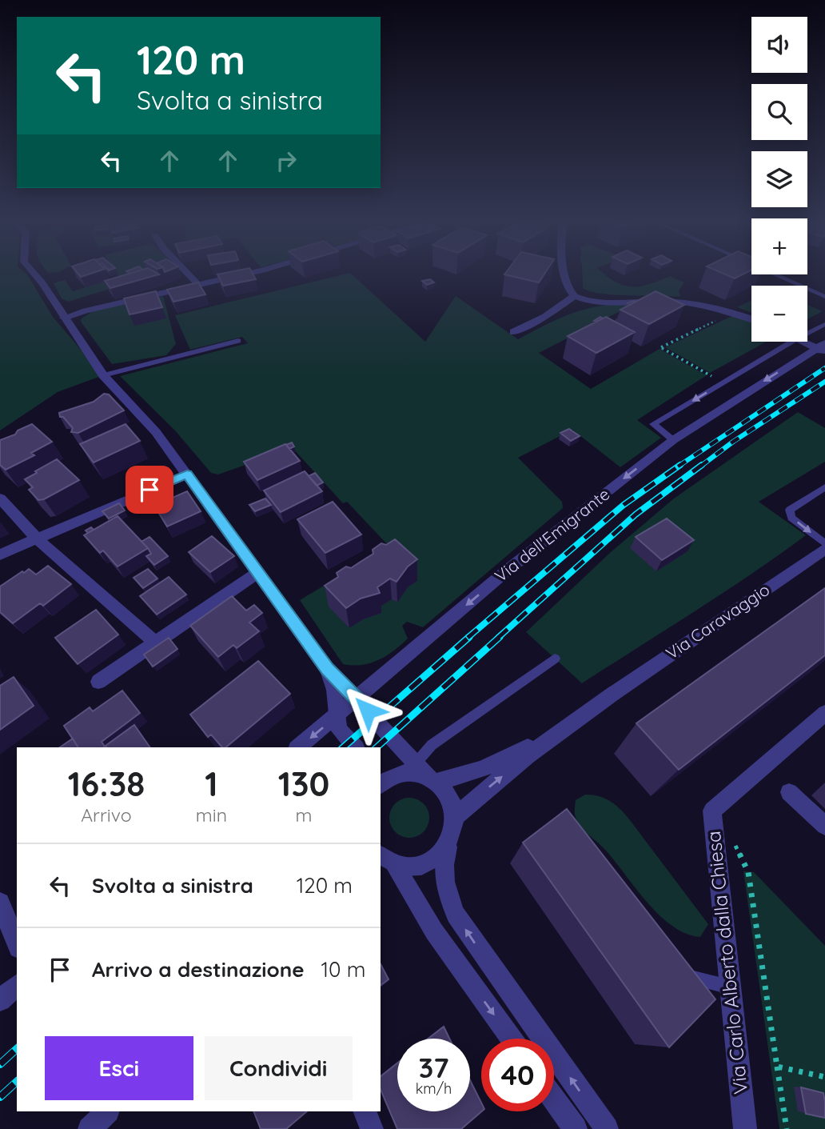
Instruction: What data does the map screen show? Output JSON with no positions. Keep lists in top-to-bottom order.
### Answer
{
  "streets": {
    "street": ["Via dell'Emigrante", "Via Caravaggio", "Via Carlo Alberto dalla Chiesa"]
  },
  "one_way": ["Via dell'Emigrante"],
  "page": {
    "map_buttons": ["+", "−"],
    "turn": ["120 m", "Svolta a sinistra"],
    "eta": [
      "16:38",
      "Arrivo",
      "1",
      "min",
      "130",
      "m"
    ],
    "list": [
      {
        "name": "Svolta a sinistra",
        "value": "120 m"
      },
      {
        "name": "Arrivo a destinazione",
        "value": "10 m"
      }
    ],
    "buttons": ["Esci", "Condividi"],
    "speed": "37 km/h",
    "limit": "40"
  }
}
